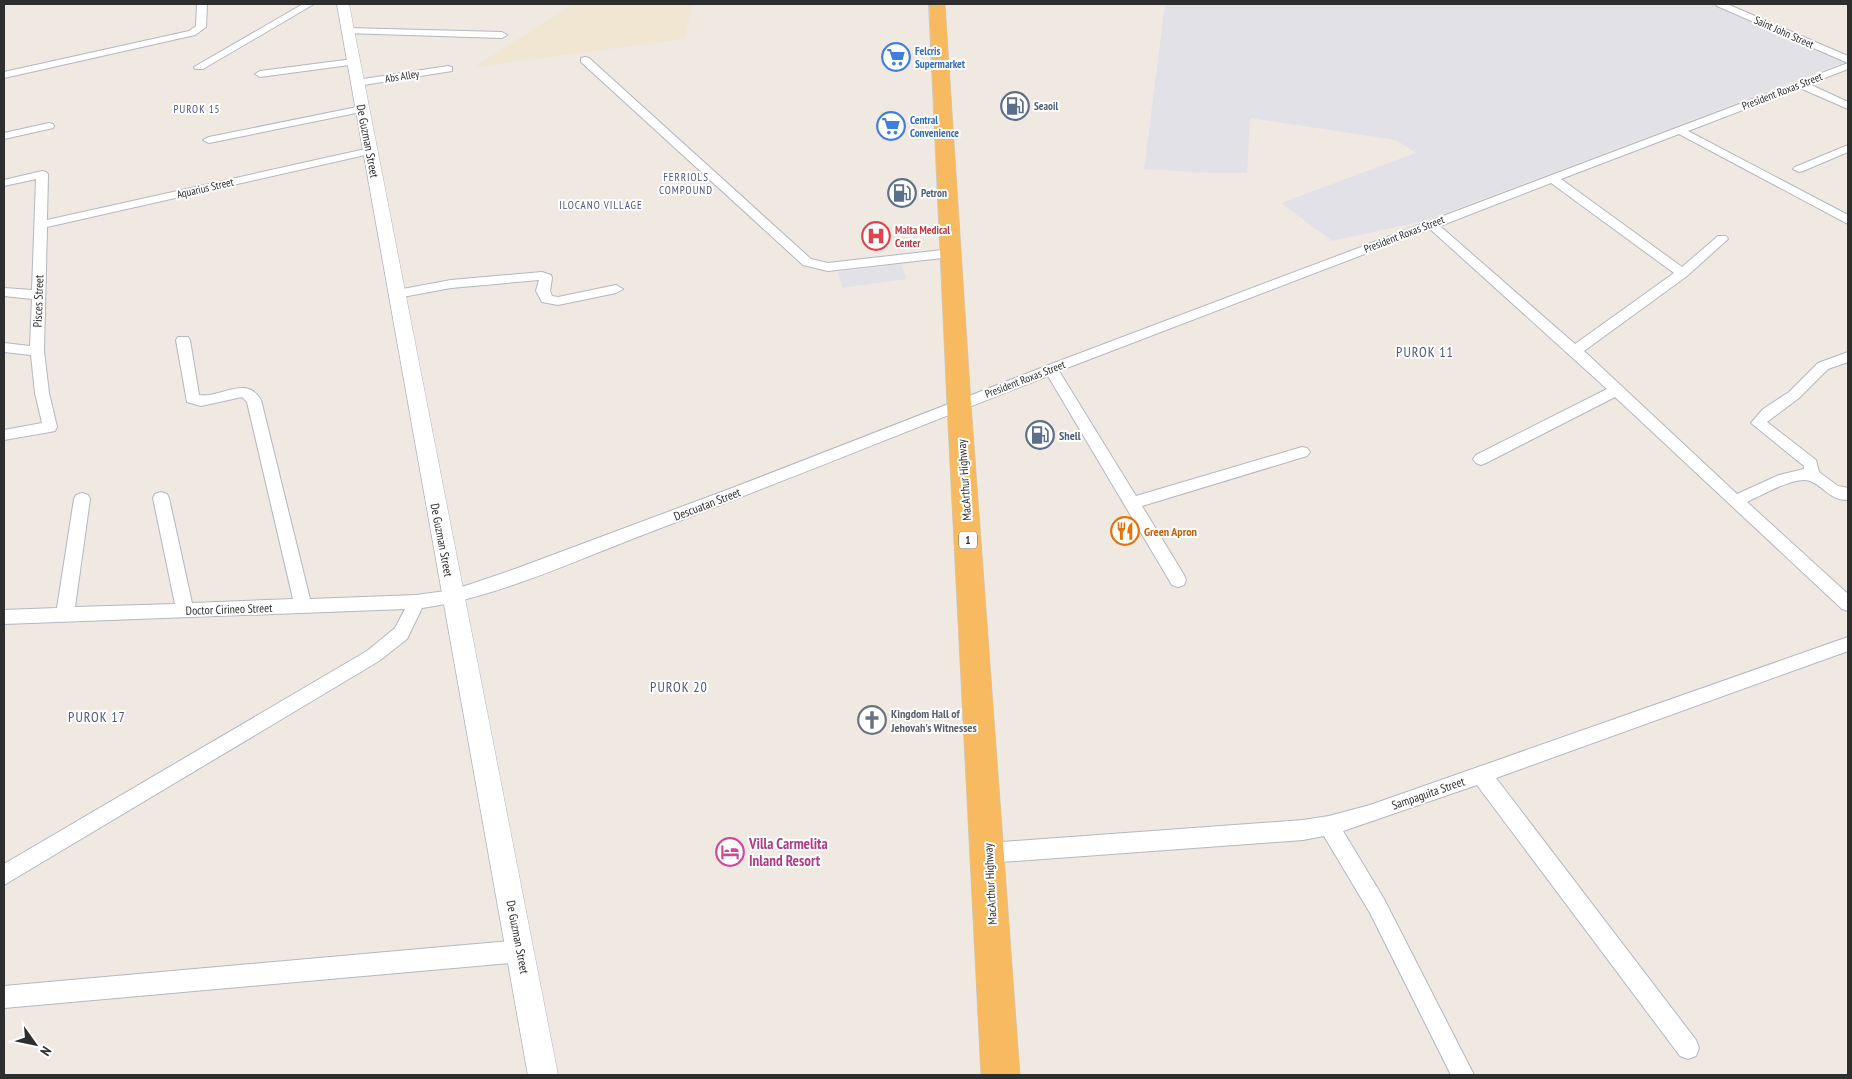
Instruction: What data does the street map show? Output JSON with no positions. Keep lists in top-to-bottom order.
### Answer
{
  "streets": {
    "highway": ["MacArthur Highway", "1"],
    "street": [
      "Saint John Street",
      "Abs Alley",
      "President Roxas Street",
      "De Guzman Street",
      "Aquarius Street",
      "Pisces Street",
      "Descuatan Street",
      "Doctor Cirineo Street",
      "Sampaguita Street"
    ]
  },
  "crossings": [
    ["Abs Alley", "De Guzman Street"],
    ["President Roxas Street", "MacArthur Highway"],
    ["President Roxas Street", "Descuatan Street"],
    ["De Guzman Street", "Aquarius Street"],
    ["De Guzman Street", "Descuatan Street"],
    ["De Guzman Street", "Doctor Cirineo Street"],
    ["Aquarius Street", "Pisces Street"],
    ["MacArthur Highway", "Descuatan Street"],
    ["MacArthur Highway", "Sampaguita Street"],
    ["Descuatan Street", "Doctor Cirineo Street"]
  ],
  "districts": [
    "PUROK 15",
    "FERRIOLS COMPOUND",
    "ILOCANO VILLAGE",
    "PUROK 11",
    "PUROK 20",
    "PUROK 17"
  ],
  "places": {
    "supermarket": ["Felcris Supermarket", "Central Convenience"],
    "fuel station": ["Seaoil", "Petron", "Shell"],
    "hospital": ["Malta Medical Center"],
    "restaurant": ["Green Apron"],
    "church": ["Kingdom Hall of Jehovah's Witnesses"],
    "hotel": ["Villa Carmelita Inland Resort"]
  },
  "north": "bottom right"
}
